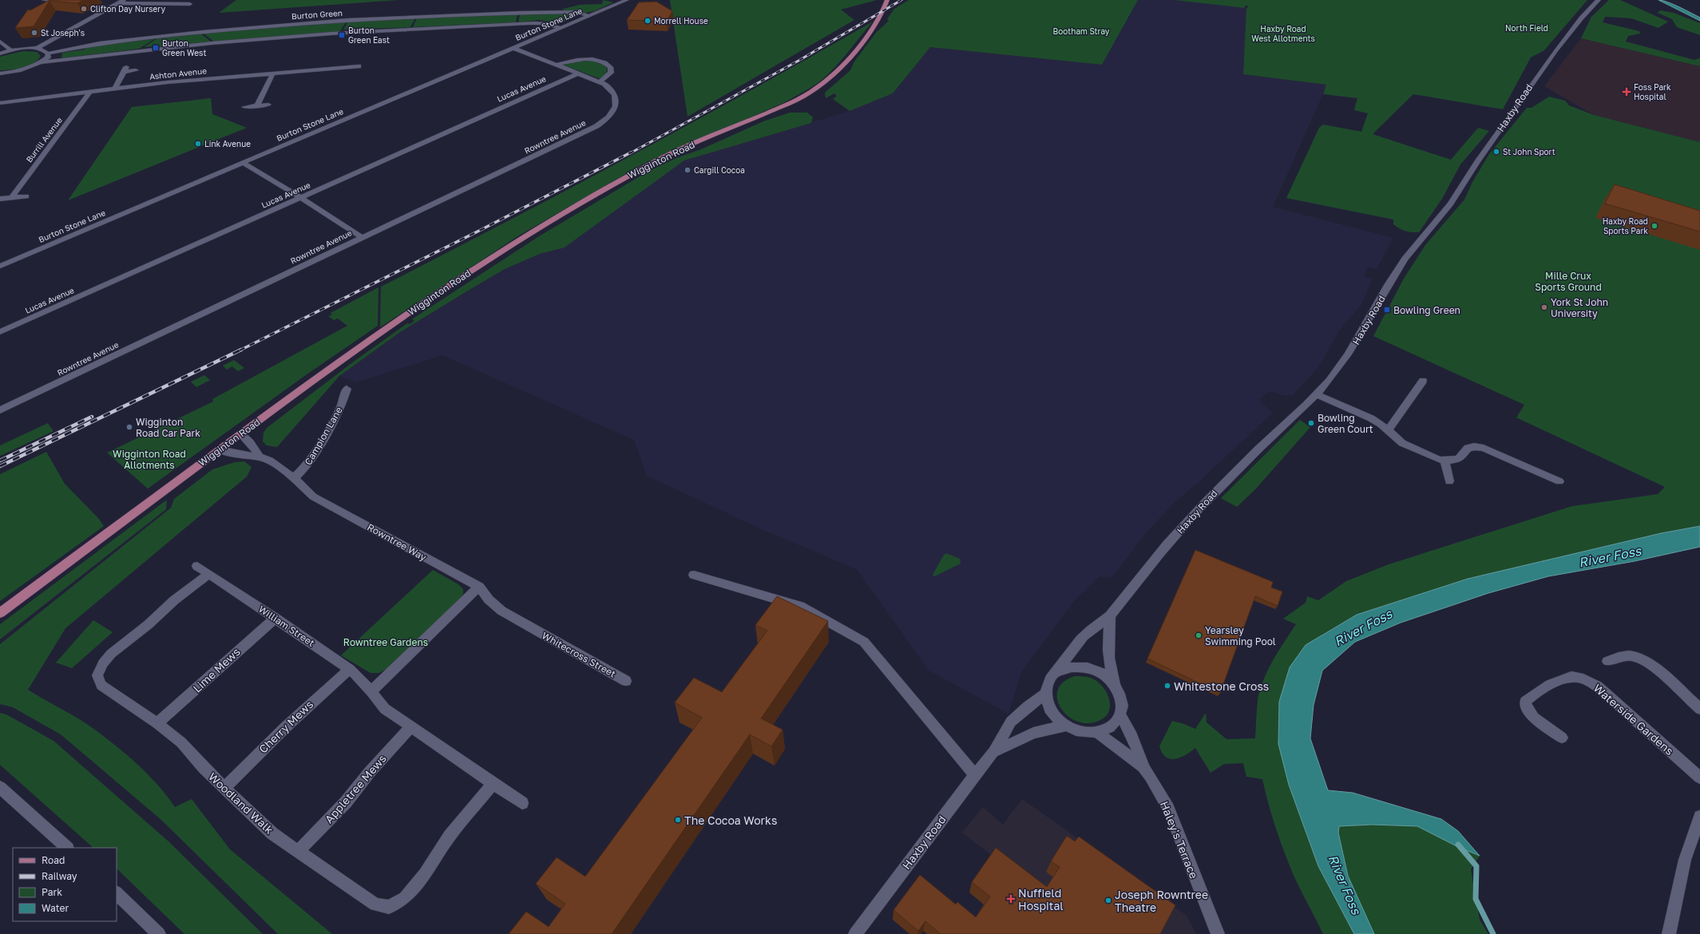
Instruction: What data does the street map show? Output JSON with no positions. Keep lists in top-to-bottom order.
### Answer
{
  "streets": {
    "main road": ["Wigginton Road"],
    "street": [
      "Burton Green",
      "Burton Stone Lane",
      "Ashton Avenue",
      "Lucas Avenue",
      "Haxby Road",
      "Rowntree Avenue",
      "Burrill Avenue",
      "Campion Lane",
      "Rowntree Way",
      "William Street",
      "Whitecross Street",
      "Lime Mews",
      "Waterside Gardens",
      "Cherry Mews",
      "Appletree Mews",
      "Woodland Walk",
      "Haley's Terrace"
    ]
  },
  "crossings": [
    ["Burton Green", "Burton Stone Lane"],
    ["Burton Stone Lane", "Rowntree Avenue"],
    ["Ashton Avenue", "Burrill Avenue"],
    ["Lucas Avenue", "Rowntree Avenue"],
    ["Haxby Road", "Haley's Terrace"],
    ["Wigginton Road", "Rowntree Way"],
    ["Campion Lane", "Rowntree Way"],
    ["Rowntree Way", "Whitecross Street"],
    ["William Street", "Lime Mews"],
    ["William Street", "Cherry Mews"],
    ["William Street", "Woodland Walk"],
    ["Lime Mews", "Woodland Walk"],
    ["Cherry Mews", "Woodland Walk"],
    ["Appletree Mews", "Woodland Walk"]
  ],
  "water": ["River Foss"],
  "parks": [
    "North Field",
    "Haxby Road West Allotments",
    "Bootham Stray",
    "Mille Crux Sports Ground",
    "Wigginton Road Allotments",
    "Rowntree Gardens"
  ],
  "places": {
    "other": [
      "Clifton Day Nursery",
      "Morrell House",
      "St Joseph's",
      "Link Avenue",
      "St John Sport",
      "Cargill Cocoa",
      "Haxby Road Sports Park",
      "York St John University",
      "Bowling Green Court",
      "Wigginton Road Car Park",
      "Yearsley Swimming Pool",
      "Whitestone Cross",
      "The Cocoa Works",
      "Joseph Rowntree Theatre"
    ],
    "transit": ["Burton Green East", "Burton Green West", "Bowling Green"],
    "health": ["Foss Park Hospital", "Nuffield Hospital"]
  },
  "legend": [
    "Road",
    "Railway",
    "Park",
    "Water"
  ]
}
